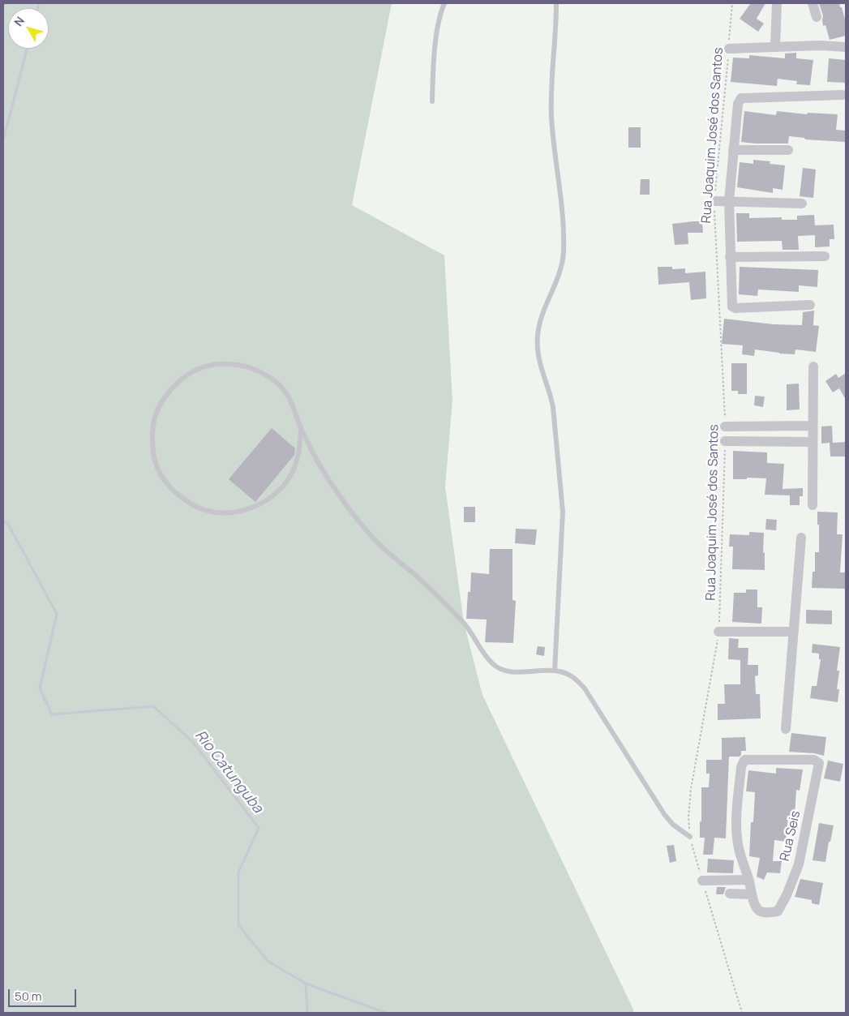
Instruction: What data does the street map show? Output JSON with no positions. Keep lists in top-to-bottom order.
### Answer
{
  "streets": {
    "street": ["Rua Seis"],
    "path": ["Rua Joaquim José dos Santos"]
  },
  "water": ["Rio Catunguba"],
  "scale_bar": "50 m",
  "north": "top left"
}
